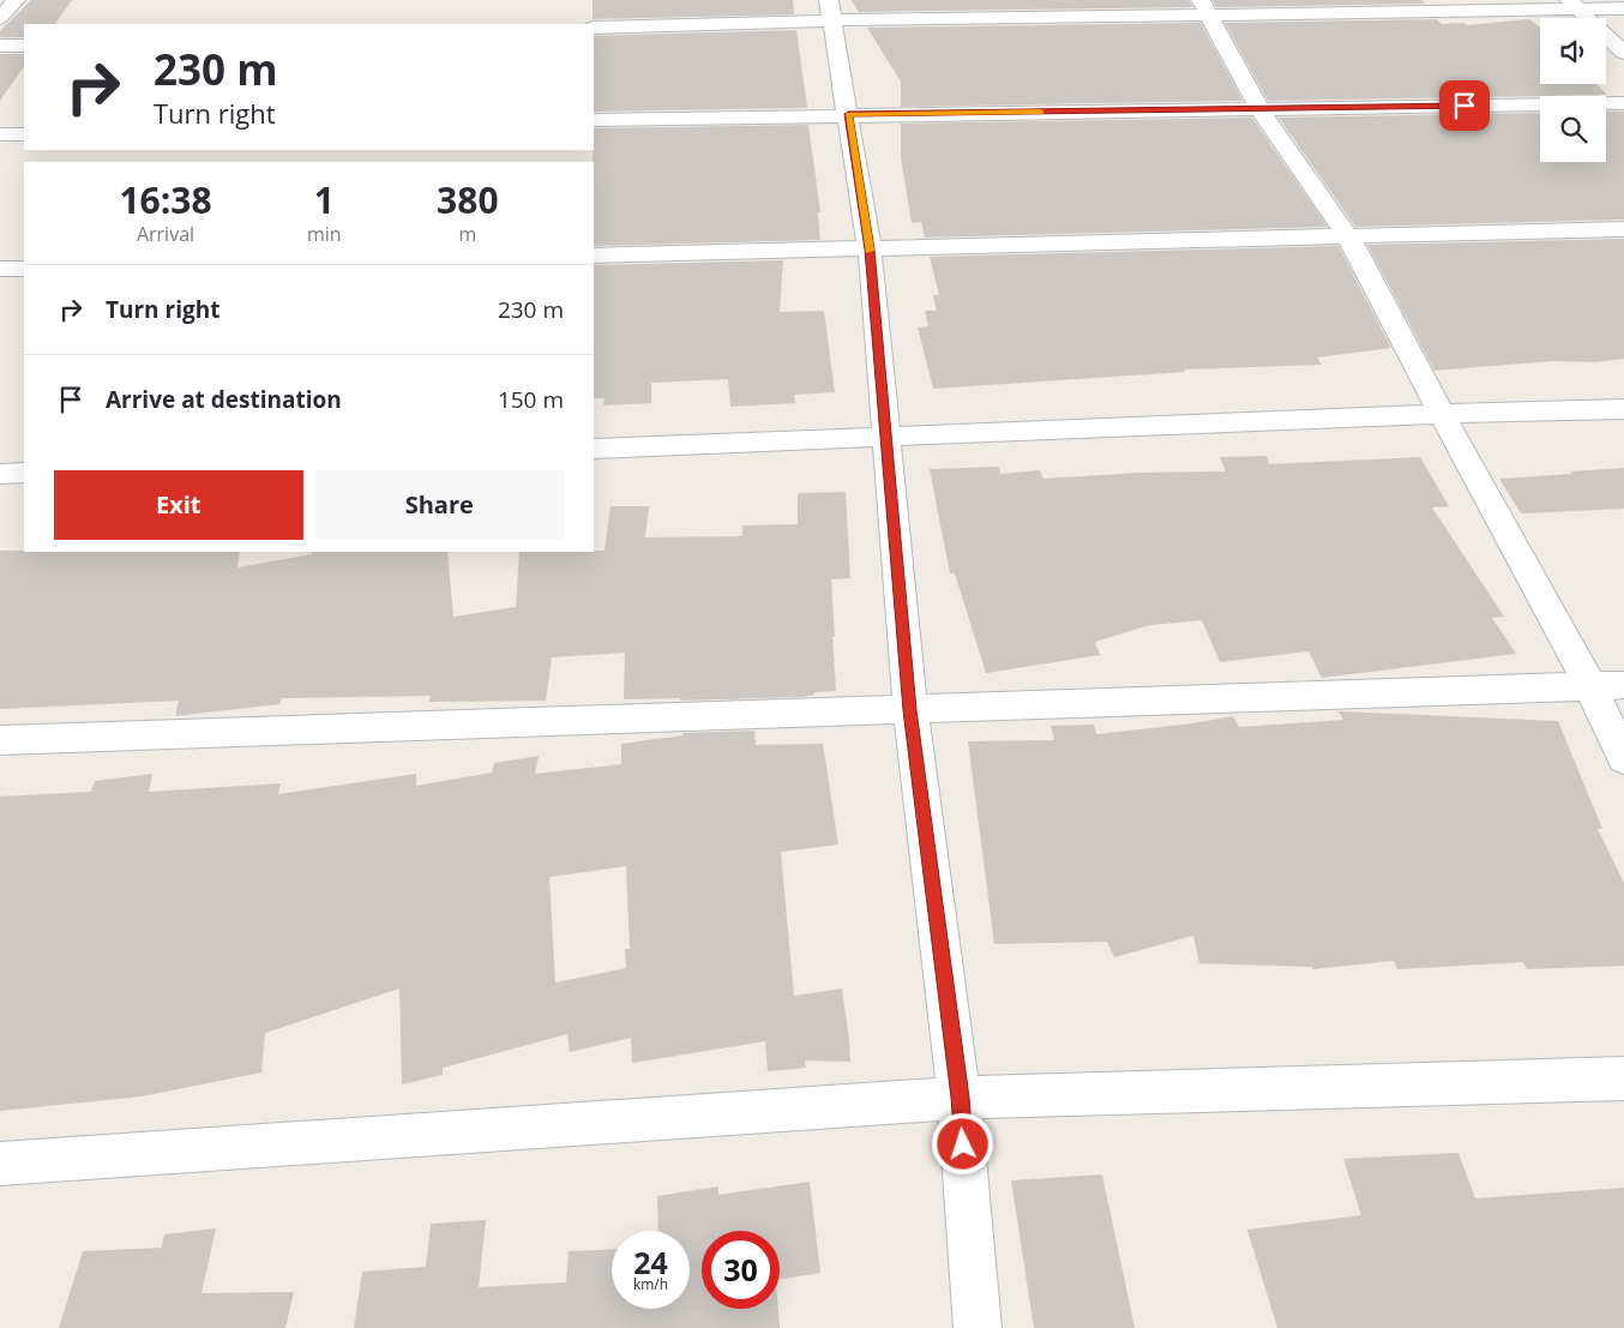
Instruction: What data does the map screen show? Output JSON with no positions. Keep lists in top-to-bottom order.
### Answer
{
  "page": {
    "turn": ["230 m", "Turn right"],
    "eta": [
      "16:38",
      "Arrival",
      "1",
      "min",
      "380",
      "m"
    ],
    "list": [
      {
        "name": "Turn right",
        "value": "230 m"
      },
      {
        "name": "Arrive at destination",
        "value": "150 m"
      }
    ],
    "buttons": ["Exit", "Share"],
    "speed": "24 km/h",
    "limit": "30"
  }
}
